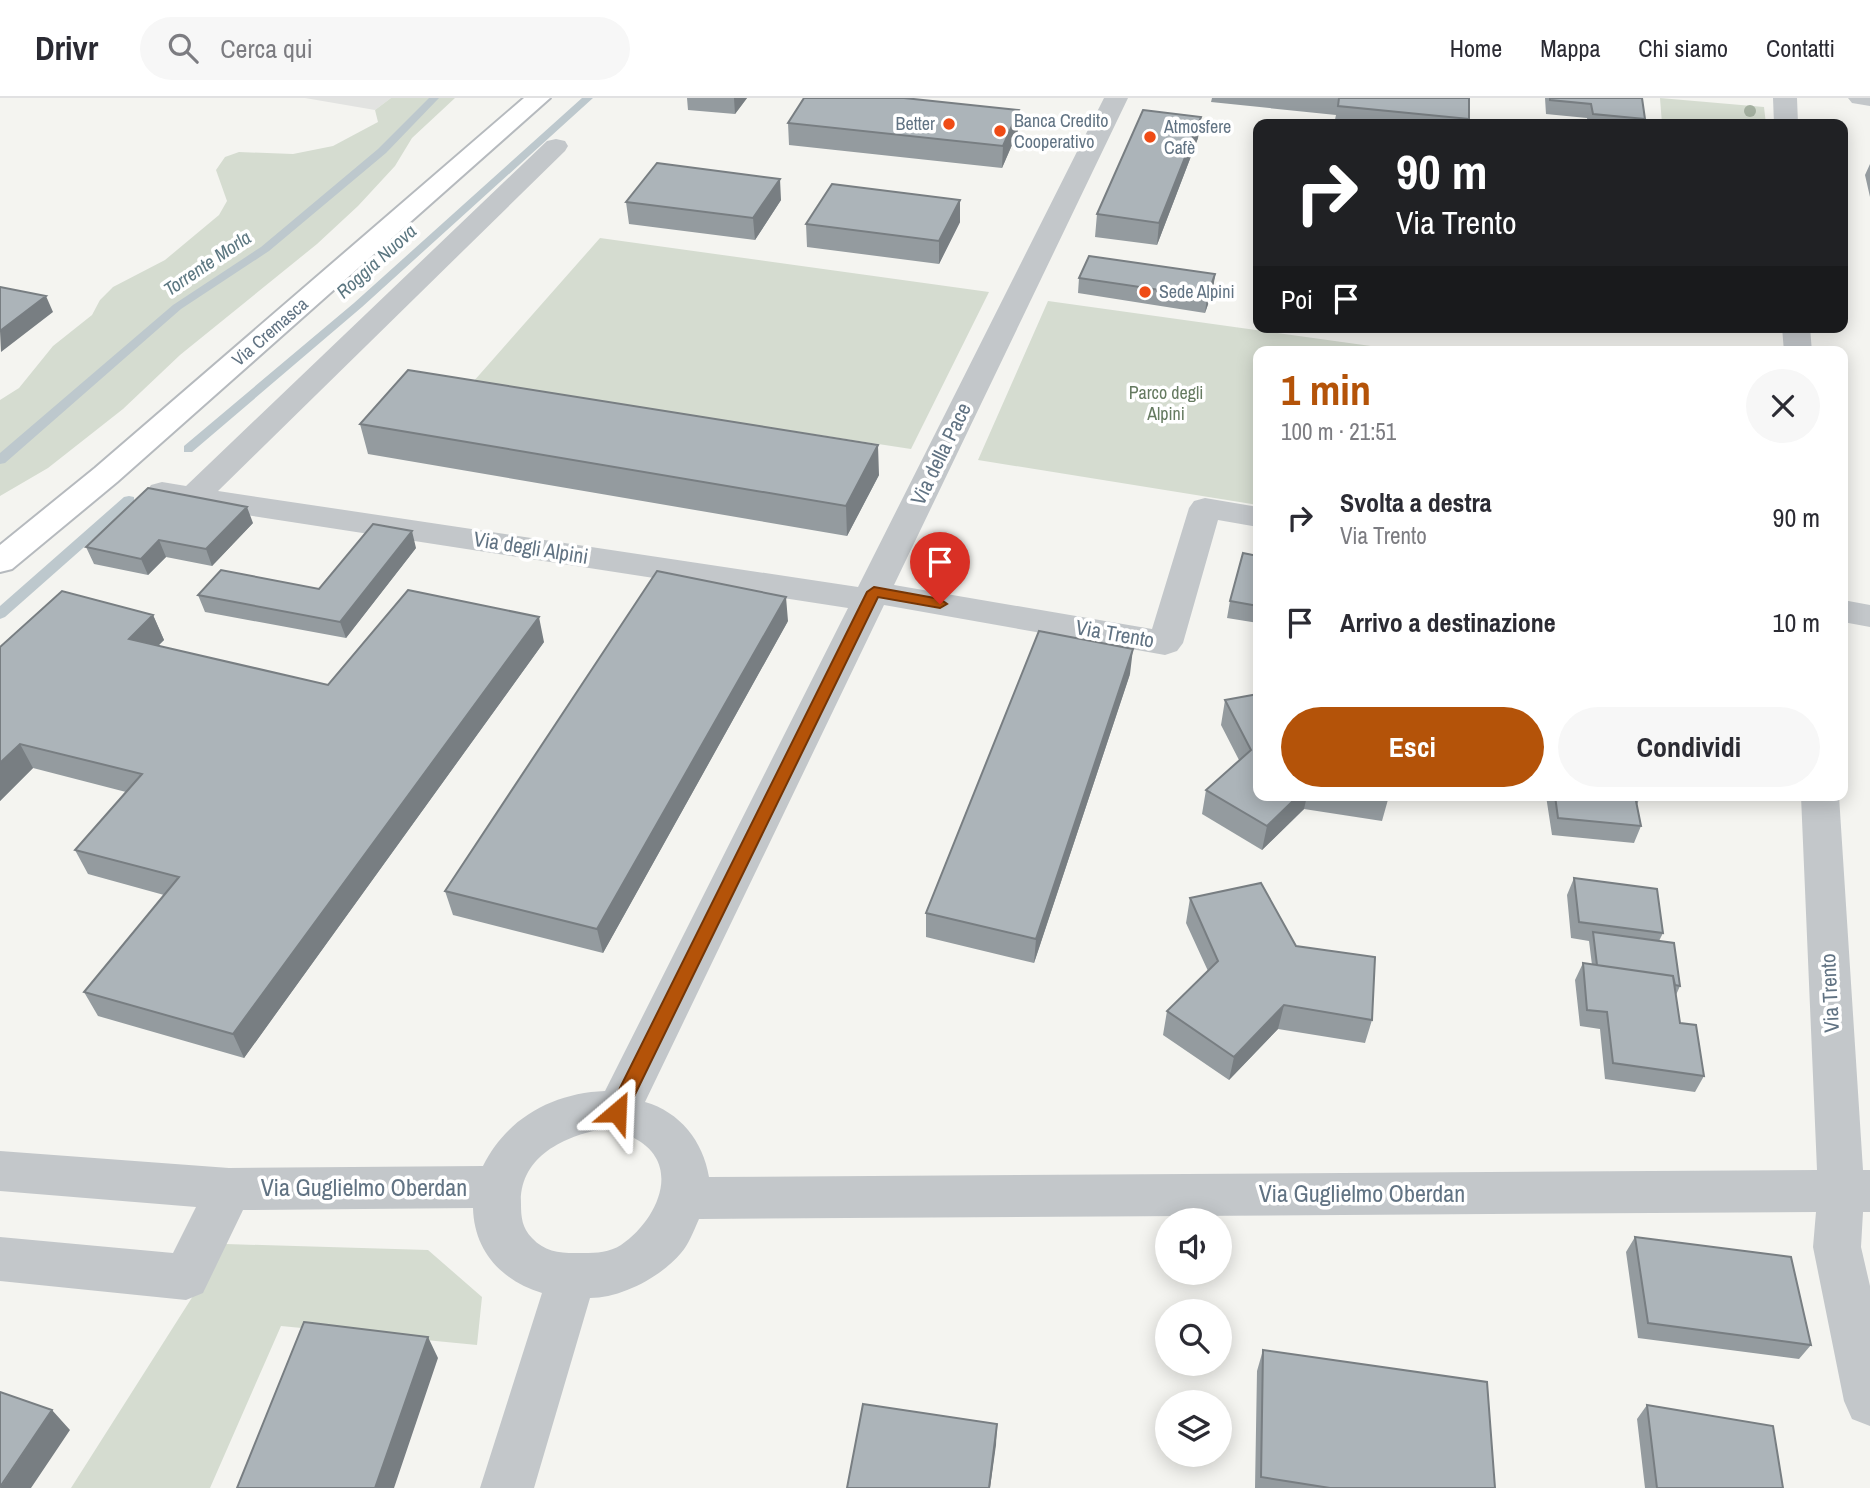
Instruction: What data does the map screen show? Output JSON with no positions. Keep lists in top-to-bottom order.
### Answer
{
  "streets": {
    "main road": ["Via Cremasca"],
    "street": [
      "Via della Pace",
      "Via degli Alpini",
      "Via Trento",
      "Via Guglielmo Oberdan"
    ]
  },
  "crossings": [
    ["Via della Pace", "Via degli Alpini"],
    ["Via della Pace", "Via Trento"],
    ["Via della Pace", "Via Guglielmo Oberdan"],
    ["Via degli Alpini", "Via Trento"],
    ["Via Trento", "Via Guglielmo Oberdan"]
  ],
  "water": ["Roggia Nuova", "Torrente Morla"],
  "parks": ["Parco degli Alpini"],
  "places": [
    "Better",
    "Banca Credito Cooperativo",
    "Atmosfere Cafè",
    "Sede Alpini"
  ],
  "page": {
    "header": "Drivr",
    "search": "Cerca qui",
    "nav": [
      "Home",
      "Mappa",
      "Chi siamo",
      "Contatti"
    ],
    "turn": ["90 m", "Via Trento"],
    "then": "Poi",
    "heading": ["1 min", "100 m · 21:51"],
    "list": [
      {
        "name": "Svolta a destra",
        "note": "Via Trento",
        "value": "90 m"
      },
      {
        "name": "Arrivo a destinazione",
        "value": "10 m"
      }
    ],
    "buttons": ["Esci", "Condividi"]
  }
}
